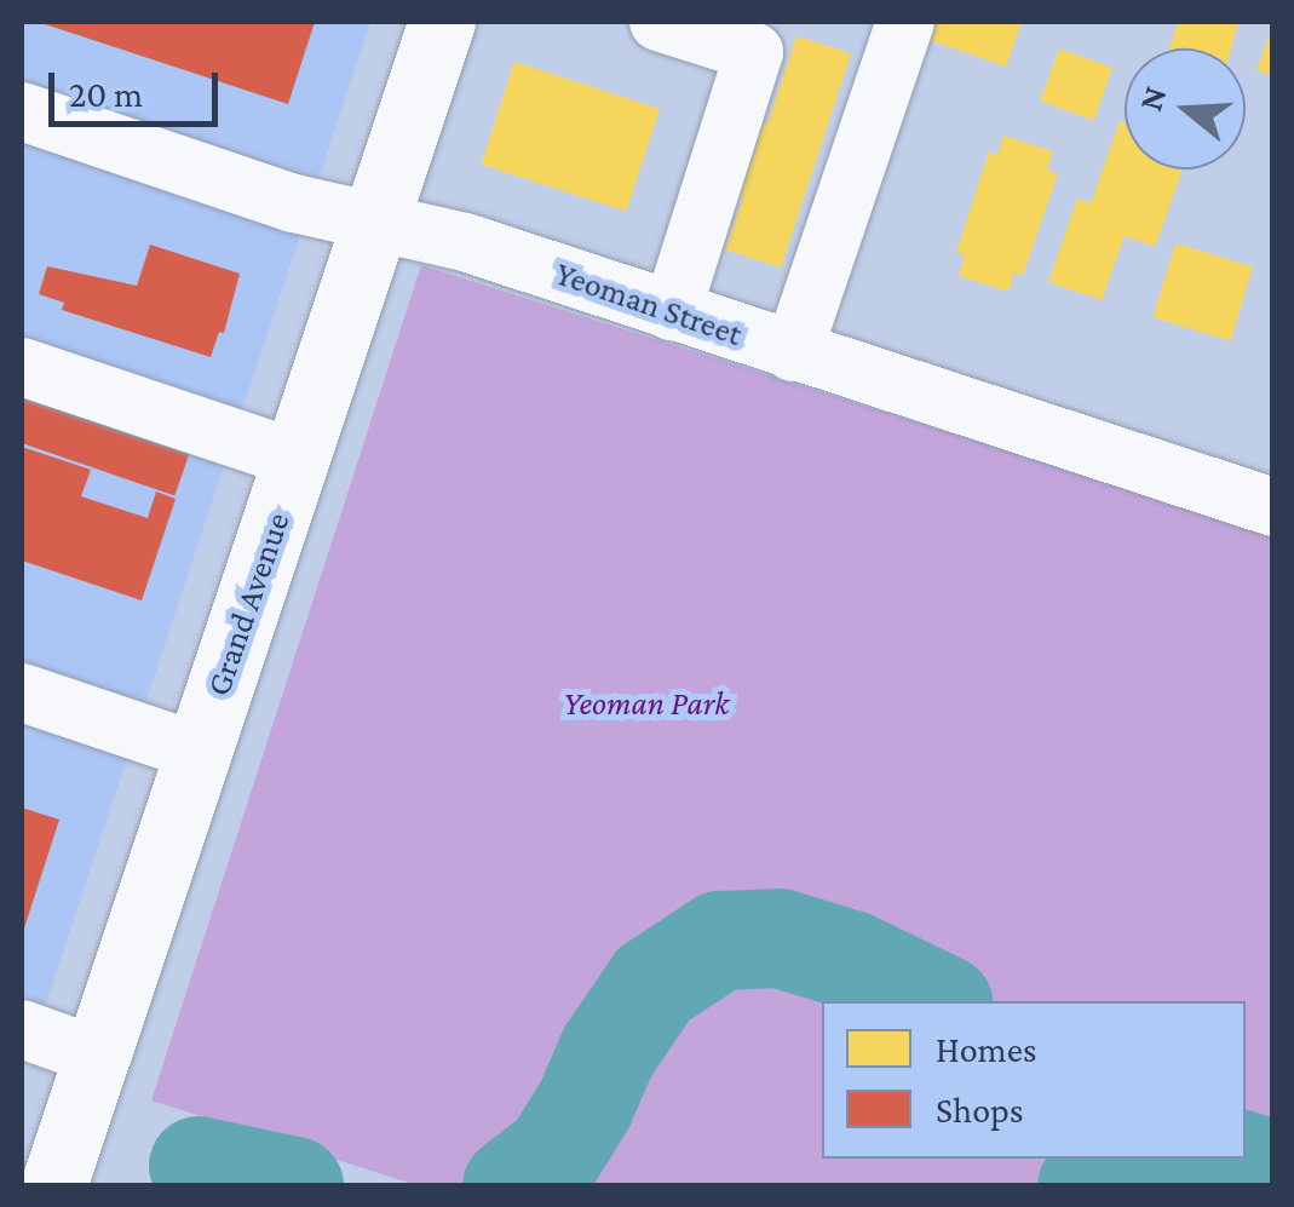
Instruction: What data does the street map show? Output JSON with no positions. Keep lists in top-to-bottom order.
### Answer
{
  "streets": {
    "main road": ["Grand Avenue"],
    "street": ["Yeoman Street"]
  },
  "crossings": [
    ["Yeoman Street", "Grand Avenue"]
  ],
  "parks": ["Yeoman Park"],
  "legend": ["Homes", "Shops"],
  "scale_bar": "20 m",
  "north": "left"
}
